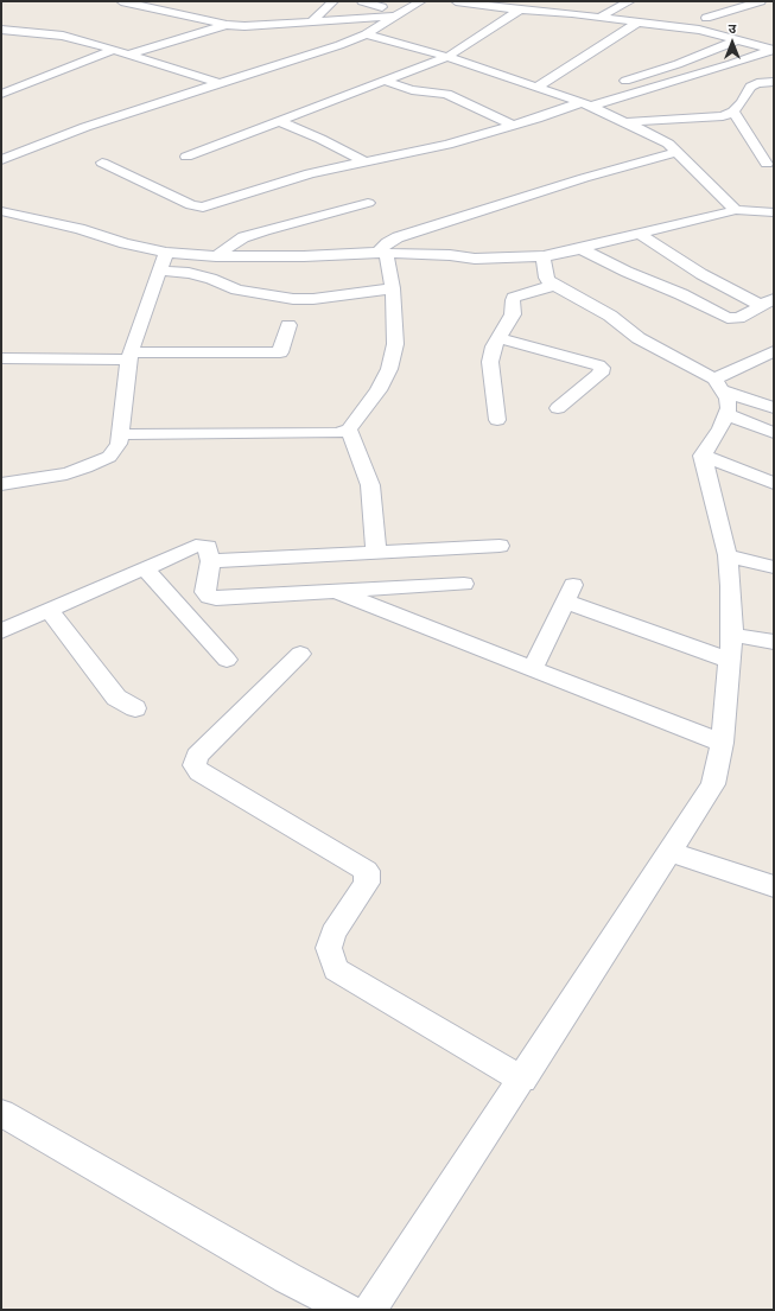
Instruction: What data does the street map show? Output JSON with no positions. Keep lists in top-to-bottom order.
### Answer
{
  "north": "top"
}
